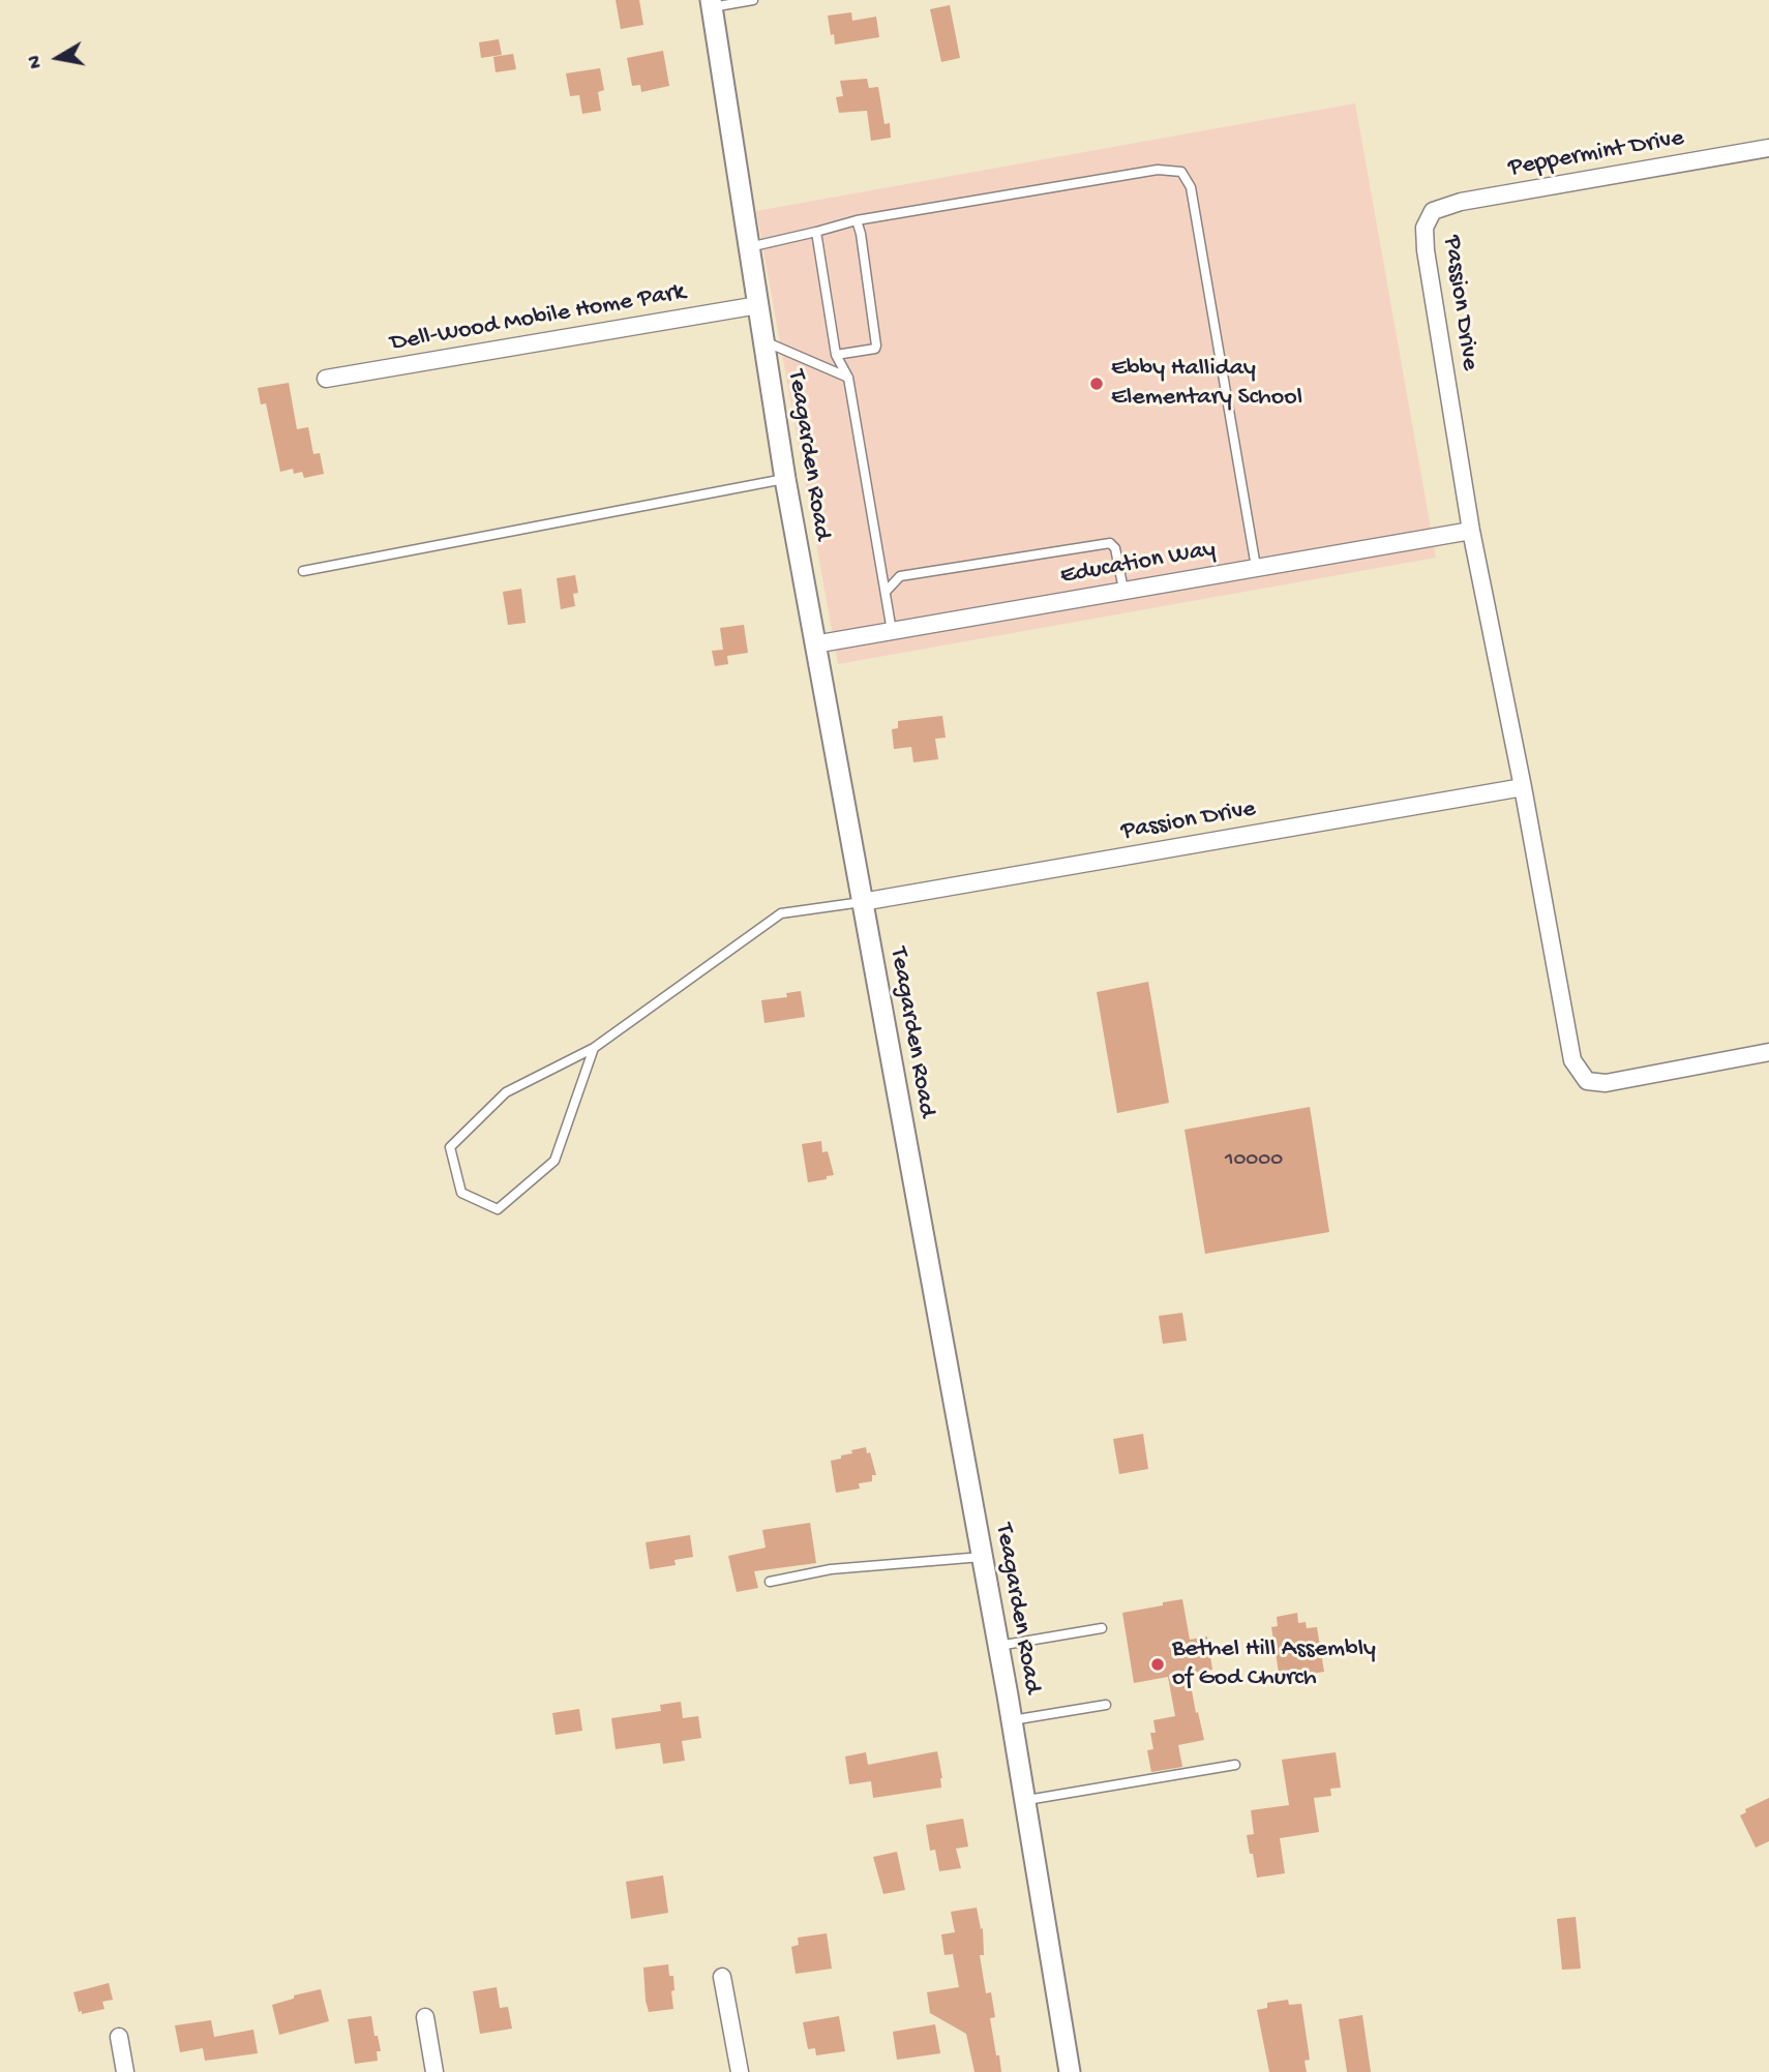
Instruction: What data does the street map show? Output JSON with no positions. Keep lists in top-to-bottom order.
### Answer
{
  "streets": {
    "street": [
      "Peppermint Drive",
      "Passion Drive",
      "Dell-Wood Mobile Home Park",
      "Teagarden Road",
      "Education Way"
    ]
  },
  "crossings": [
    ["Peppermint Drive", "Passion Drive"],
    ["Passion Drive", "Teagarden Road"],
    ["Passion Drive", "Education Way"],
    ["Dell-Wood Mobile Home Park", "Teagarden Road"],
    ["Teagarden Road", "Education Way"]
  ],
  "places": ["Ebby Halliday Elementary School", "Bethel Hill Assembly of God Church"],
  "house_numbers": ["10000"],
  "north": "left"
}
